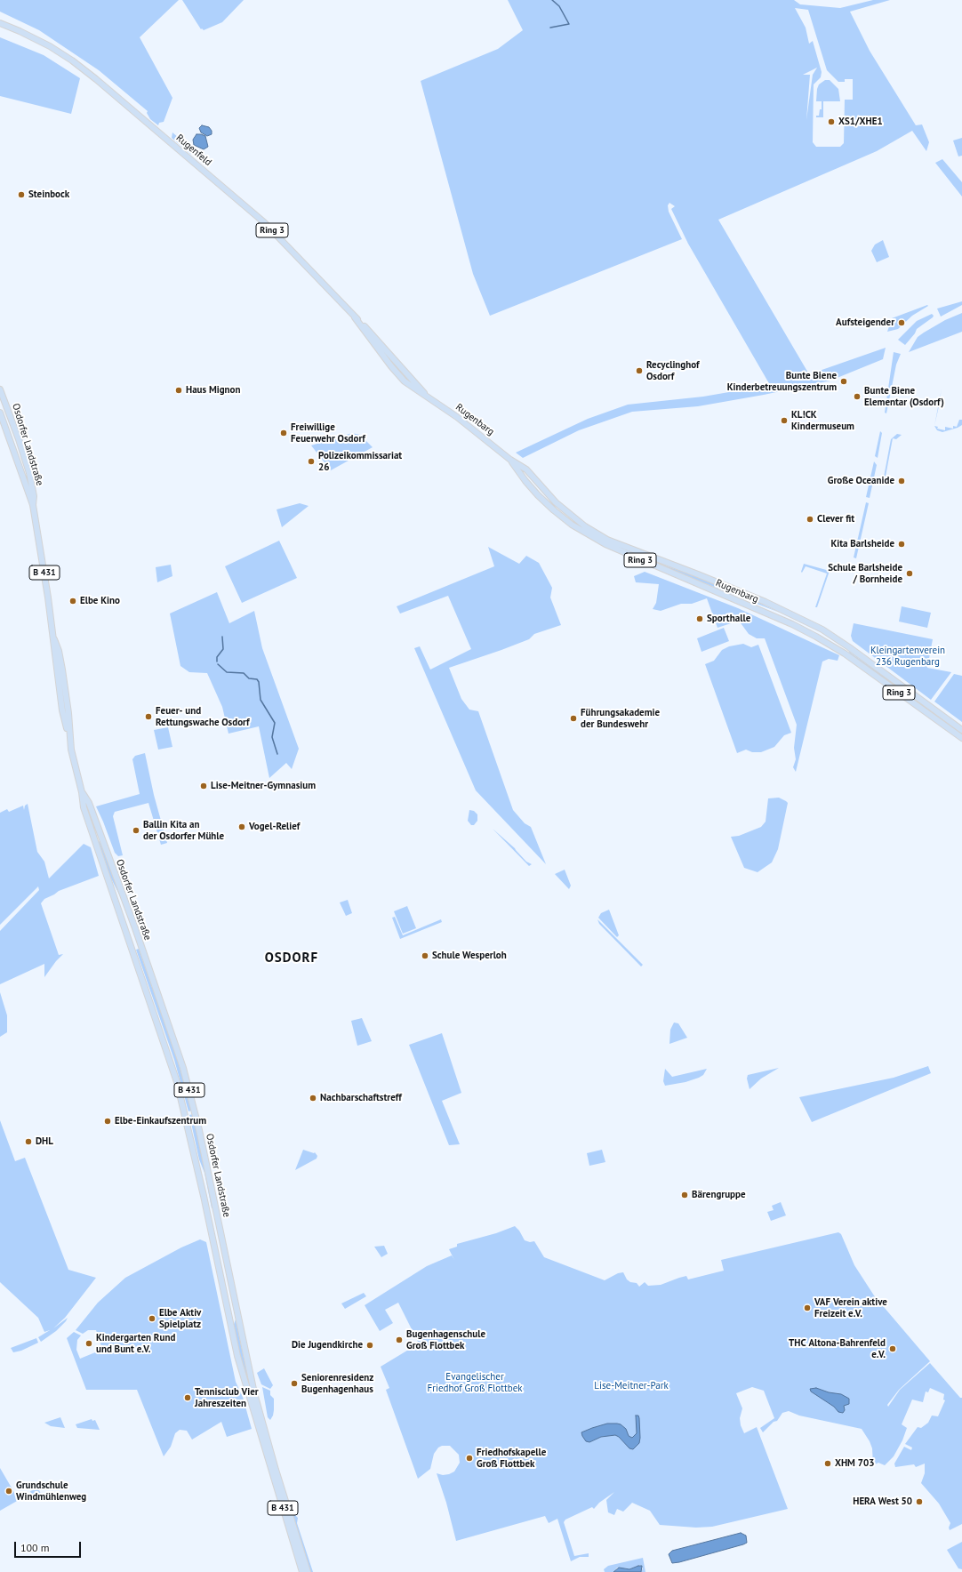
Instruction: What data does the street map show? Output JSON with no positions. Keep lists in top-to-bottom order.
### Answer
{
  "streets": {
    "main road": [
      "Rugenfeld",
      "Ring 3",
      "Rugenbarg",
      "Osdorfer Landstraße",
      "B 431"
    ]
  },
  "crossings": [
    ["Rugenfeld", "Rugenbarg"],
    ["Osdorfer Landstraße", "B 431"]
  ],
  "districts": ["OSDORF"],
  "parks": ["Kleingartenverein 236 Rugenbarg", "Evangelischer Friedhof Groß Flottbek", "Lise-Meitner-Park"],
  "places": [
    "XS1/XHE1",
    "Steinbock",
    "Aufsteigender",
    "Recyclinghof Osdorf",
    "Bunte Biene Kinderbetreuungszentrum",
    "Haus Mignon",
    "Bunte Biene Elementar (Osdorf)",
    "KL!CK Kindermuseum",
    "Freiwillige Feuerwehr Osdorf",
    "Polizeikommissariat 26",
    "Große Oceanide",
    "Clever fit",
    "Kita Barlsheide",
    "Schule Barlsheide / Bornheide",
    "Elbe Kino",
    "Sporthalle",
    "Feuer- und Rettungswache Osdorf",
    "Führungsakademie der Bundeswehr",
    "Lise-Meitner-Gymnasium",
    "Vogel-Relief",
    "Ballin Kita an der Osdorfer Mühle",
    "Schule Wesperloh",
    "Nachbarschaftstreff",
    "Elbe-Einkaufszentrum",
    "DHL",
    "Bärengruppe",
    "VAF Verein aktive Freizeit e.V.",
    "Elbe Aktiv Spielplatz",
    "Bugenhagenschule Groß Flottbek",
    "Kindergarten Rund und Bunt e.V.",
    "Die Jugendkirche",
    "THC Altona-Bahrenfeld e.V.",
    "Seniorenresidenz Bugenhagenhaus",
    "Tennisclub Vier Jahreszeiten",
    "Friedhofskapelle Groß Flottbek",
    "XHM 703",
    "Grundschule Windmühlenweg",
    "HERA West 50"
  ],
  "scale_bar": "100 m"
}
